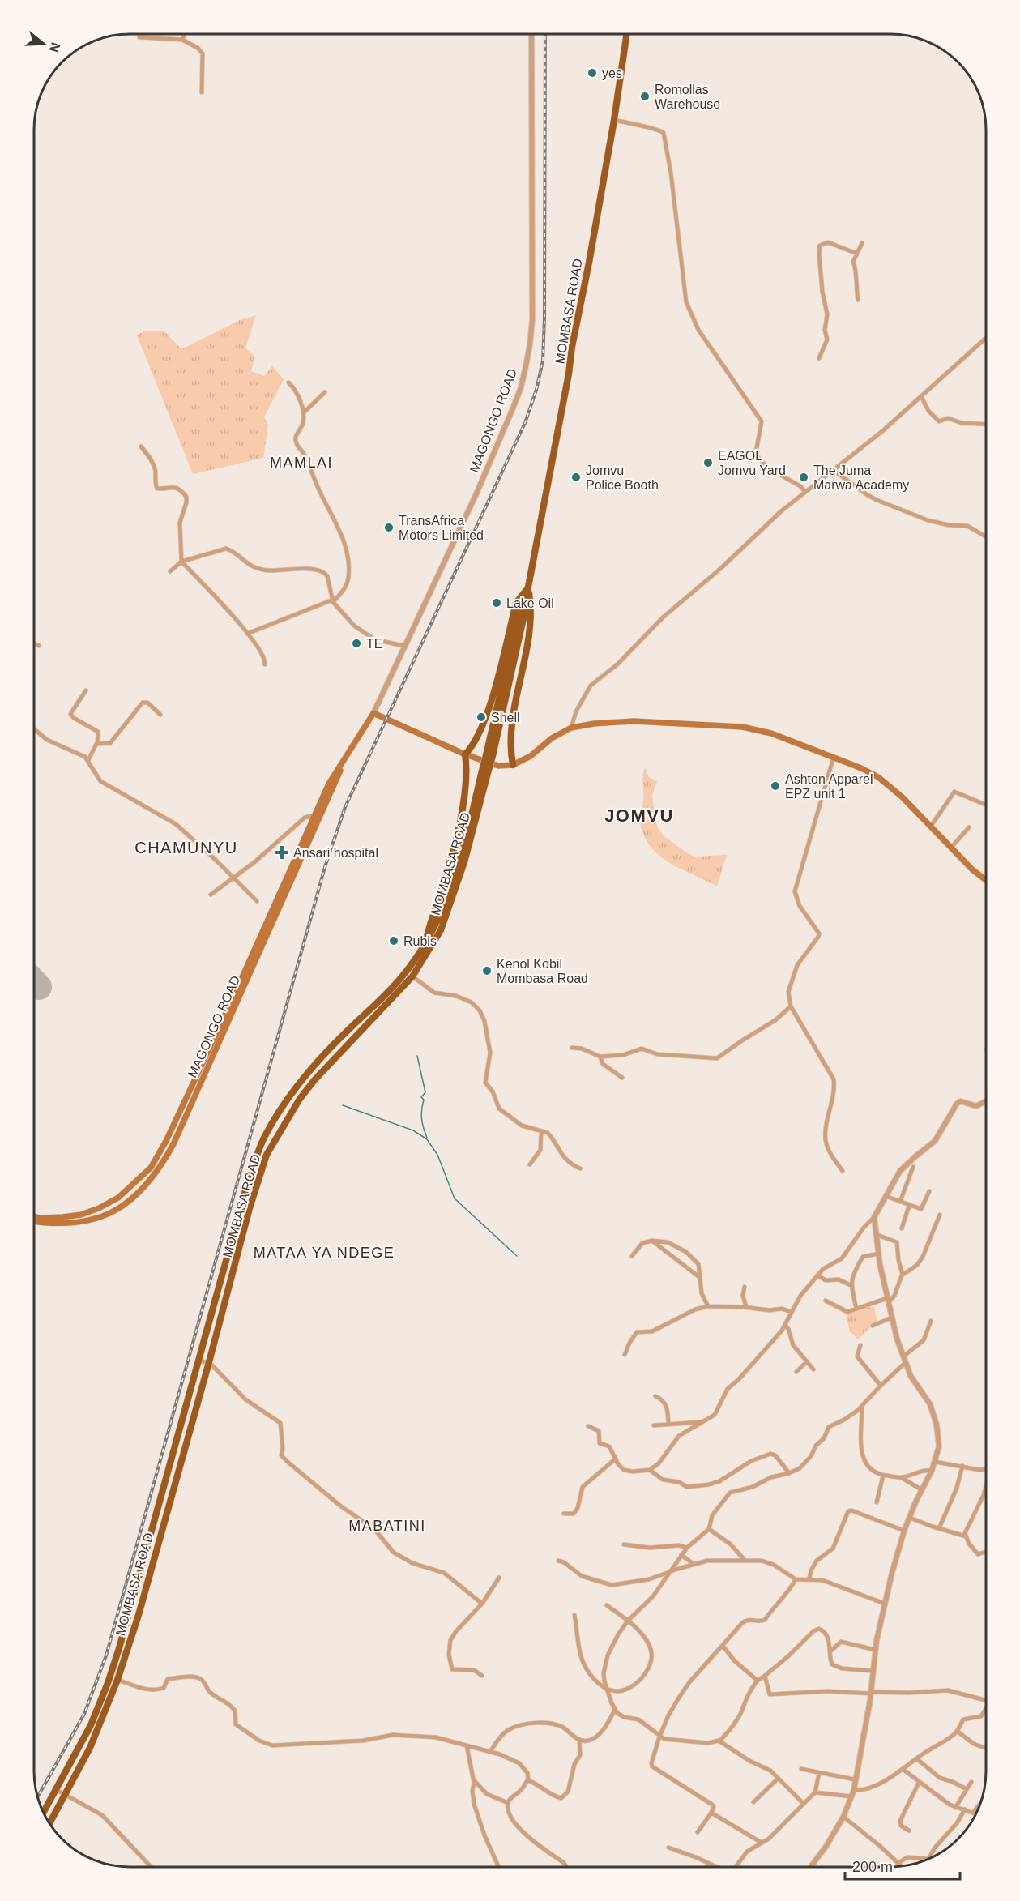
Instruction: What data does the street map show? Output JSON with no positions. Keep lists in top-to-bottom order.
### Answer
{
  "streets": {
    "highway": ["MOMBASA ROAD"],
    "main road": ["MAGONGO ROAD"]
  },
  "districts": [
    "MAMLAI",
    "JOMVU",
    "CHAMUNYU",
    "MATAA YA NDEGE",
    "MABATINI"
  ],
  "places": {
    "other": [
      "yes",
      "Romollas Warehouse",
      "EAGOL Jomvu Yard",
      "Jomvu Police Booth",
      "The Juma Marwa Academy",
      "TransAfrica Motors Limited",
      "Lake Oil",
      "TE",
      "Shell",
      "Ashton Apparel EPZ unit 1",
      "Rubis",
      "Kenol Kobil Mombasa Road"
    ],
    "health": ["Ansari hospital"]
  },
  "scale_bar": "200 m",
  "north": "right"
}
